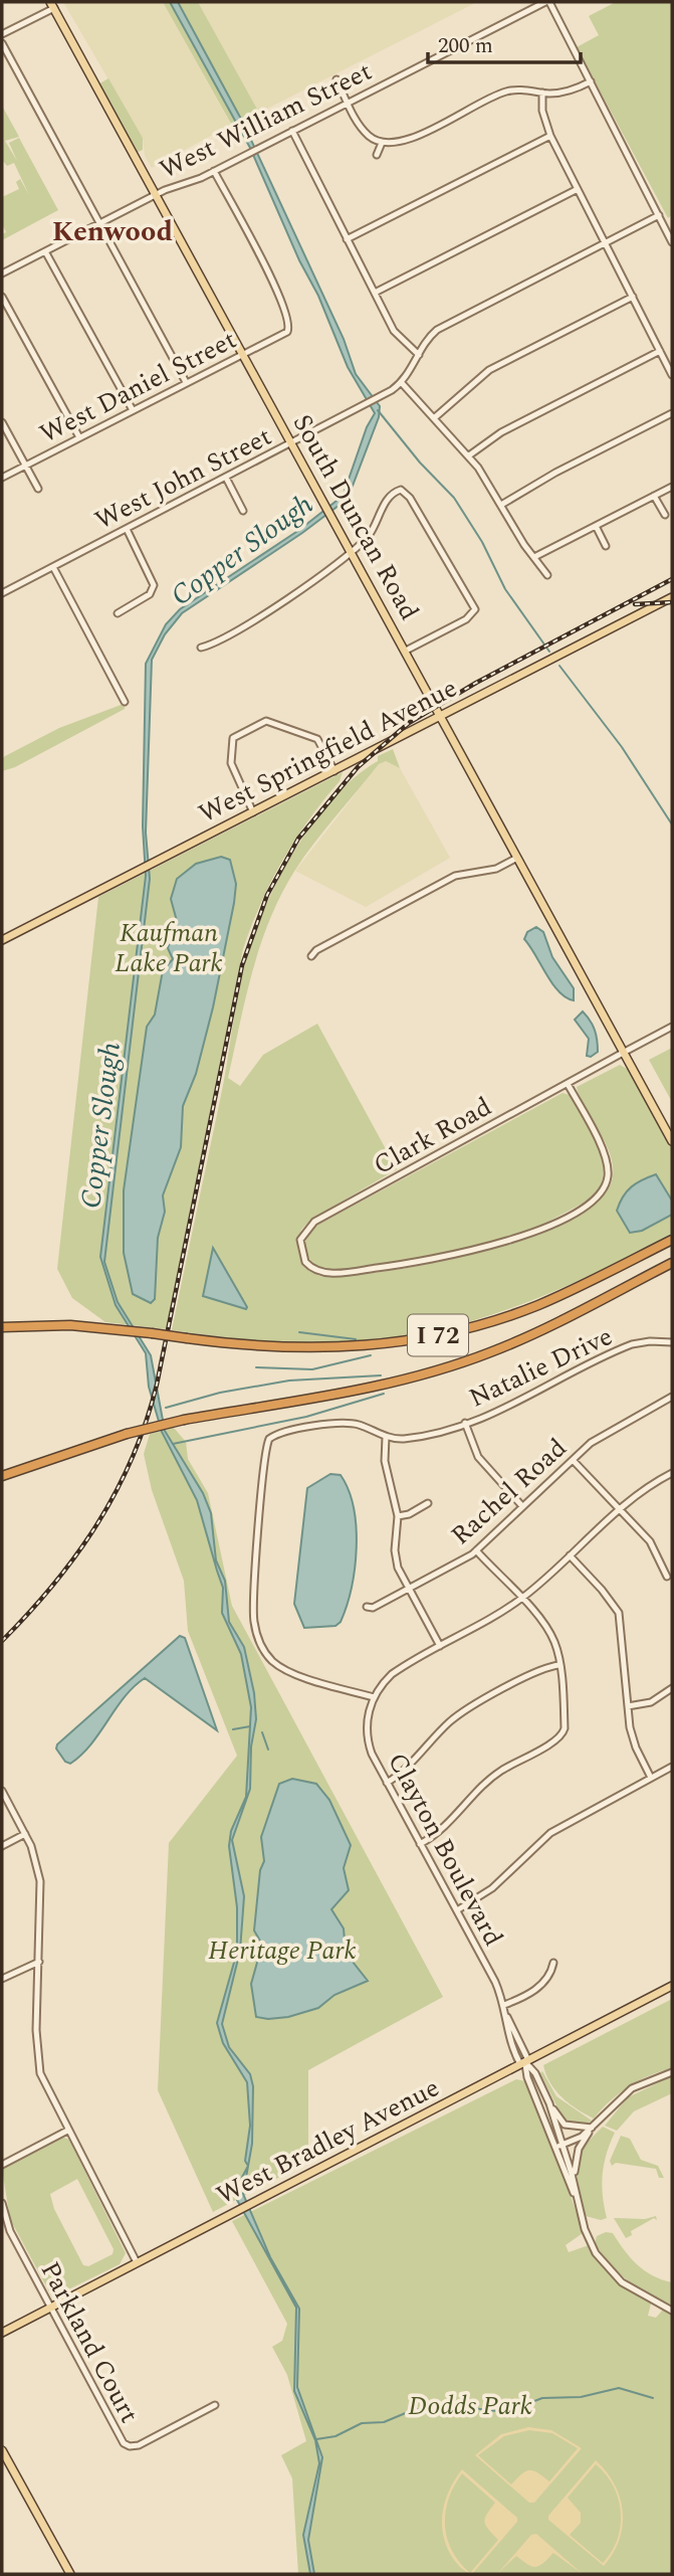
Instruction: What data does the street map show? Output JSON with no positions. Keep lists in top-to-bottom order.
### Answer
{
  "streets": {
    "highway": ["I 72"],
    "main road": ["South Duncan Road", "West Springfield Avenue", "West Bradley Avenue"],
    "street": [
      "West William Street",
      "West Daniel Street",
      "West John Street",
      "Clark Road",
      "Natalie Drive",
      "Rachel Road",
      "Clayton Boulevard",
      "Parkland Court"
    ]
  },
  "crossings": [
    ["West William Street", "West Daniel Street"],
    ["West William Street", "South Duncan Road"],
    ["West Daniel Street", "South Duncan Road"],
    ["West John Street", "South Duncan Road"],
    ["South Duncan Road", "West Springfield Avenue"],
    ["South Duncan Road", "Clark Road"],
    ["Clayton Boulevard", "West Bradley Avenue"],
    ["West Bradley Avenue", "Parkland Court"]
  ],
  "districts": ["Kenwood"],
  "water": ["Copper Slough"],
  "parks": ["Kaufman Lake Park", "Heritage Park", "Dodds Park"],
  "scale_bar": "200 m"
}
